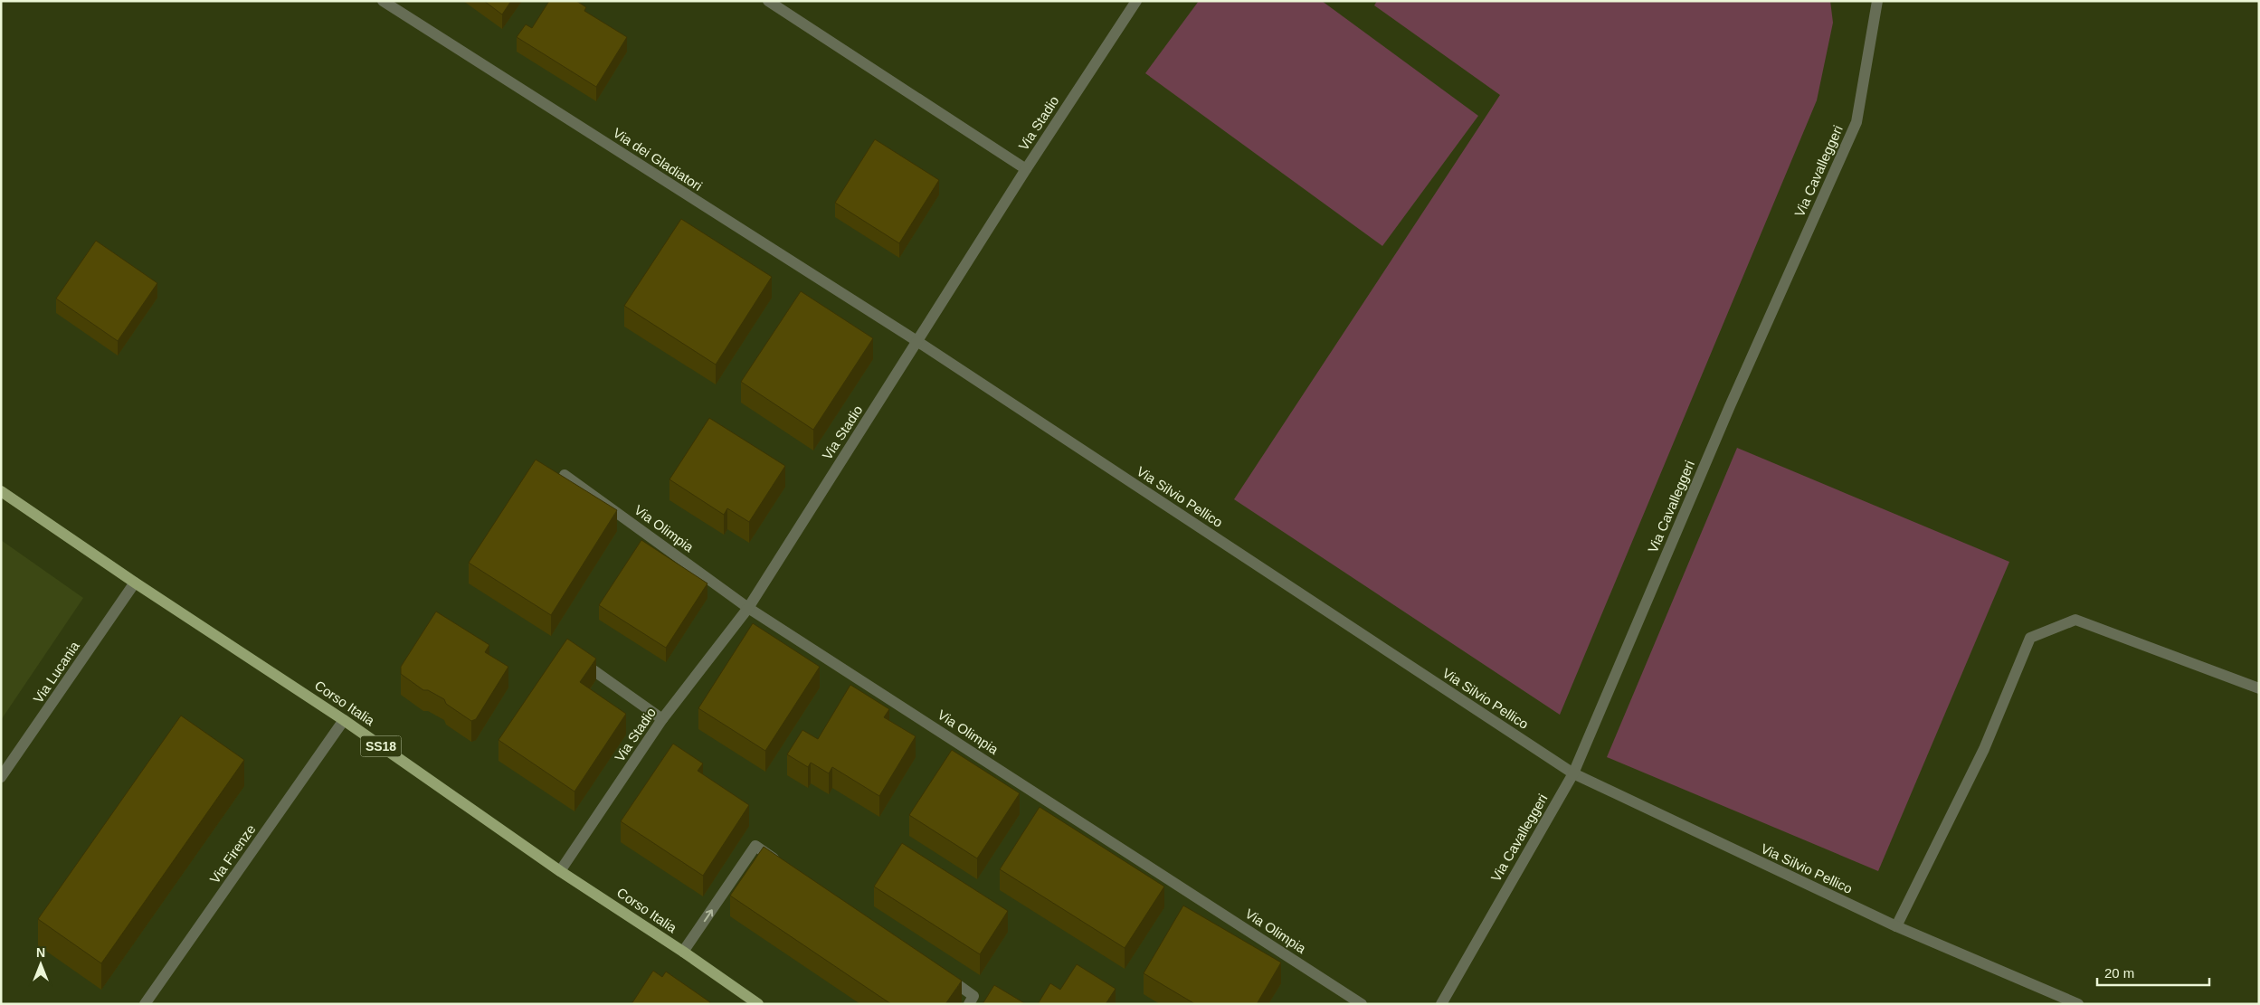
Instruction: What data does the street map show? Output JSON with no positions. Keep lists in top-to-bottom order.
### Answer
{
  "streets": {
    "main road": ["Corso Italia", "SS18"],
    "street": [
      "Via Stadio",
      "Via dei Gladiatori",
      "Via Cavalleggeri",
      "Via Silvio Pellico",
      "Via Olimpia",
      "Via Lucania",
      "Via Firenze"
    ]
  },
  "crossings": [
    ["Via Stadio", "Via dei Gladiatori"],
    ["Via Stadio", "Via Silvio Pellico"],
    ["Via Stadio", "Via Olimpia"],
    ["Via Stadio", "Corso Italia"],
    ["Via dei Gladiatori", "Via Silvio Pellico"],
    ["Via Cavalleggeri", "Via Silvio Pellico"],
    ["Via Lucania", "Corso Italia"],
    ["Corso Italia", "Via Firenze"]
  ],
  "scale_bar": "20 m",
  "north": "top"
}
